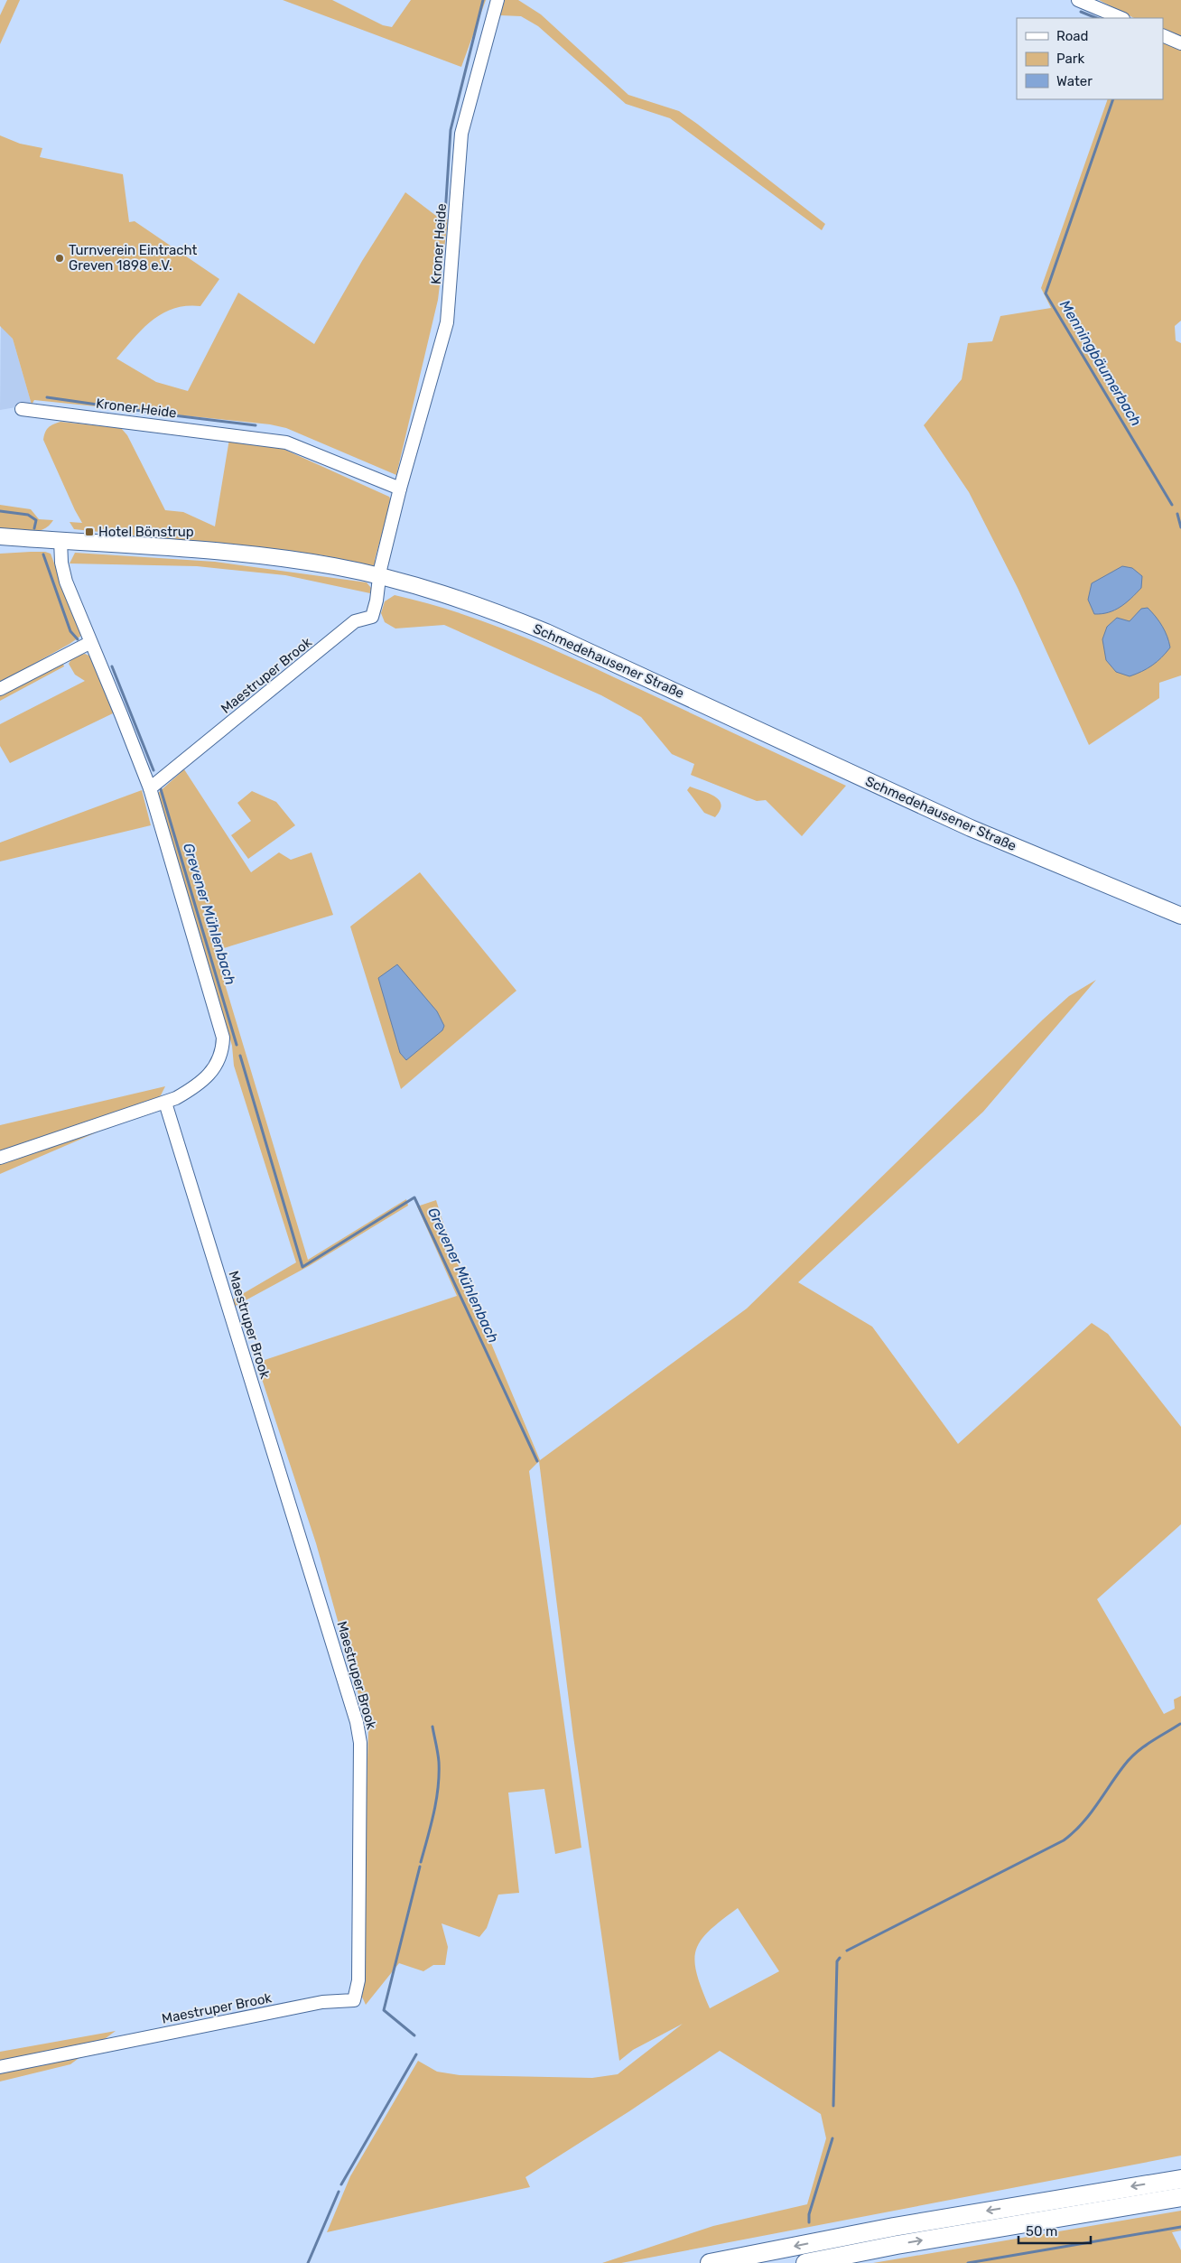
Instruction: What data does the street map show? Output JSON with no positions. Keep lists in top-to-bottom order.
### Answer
{
  "streets": {
    "main road": ["Schmedehausener Straße"],
    "street": ["Kroner Heide", "Maestruper Brook"]
  },
  "crossings": [
    ["Kroner Heide", "Schmedehausener Straße"],
    ["Kroner Heide", "Maestruper Brook"],
    ["Schmedehausener Straße", "Maestruper Brook"]
  ],
  "water": ["Menningbäumerbach", "Grevener Mühlenbach"],
  "places": {
    "other": ["Turnverein Eintracht Greven 1898 e.V."],
    "transit": ["Hotel Bönstrup"]
  },
  "legend": ["Road", "Park", "Water"],
  "scale_bar": "50 m"
}
